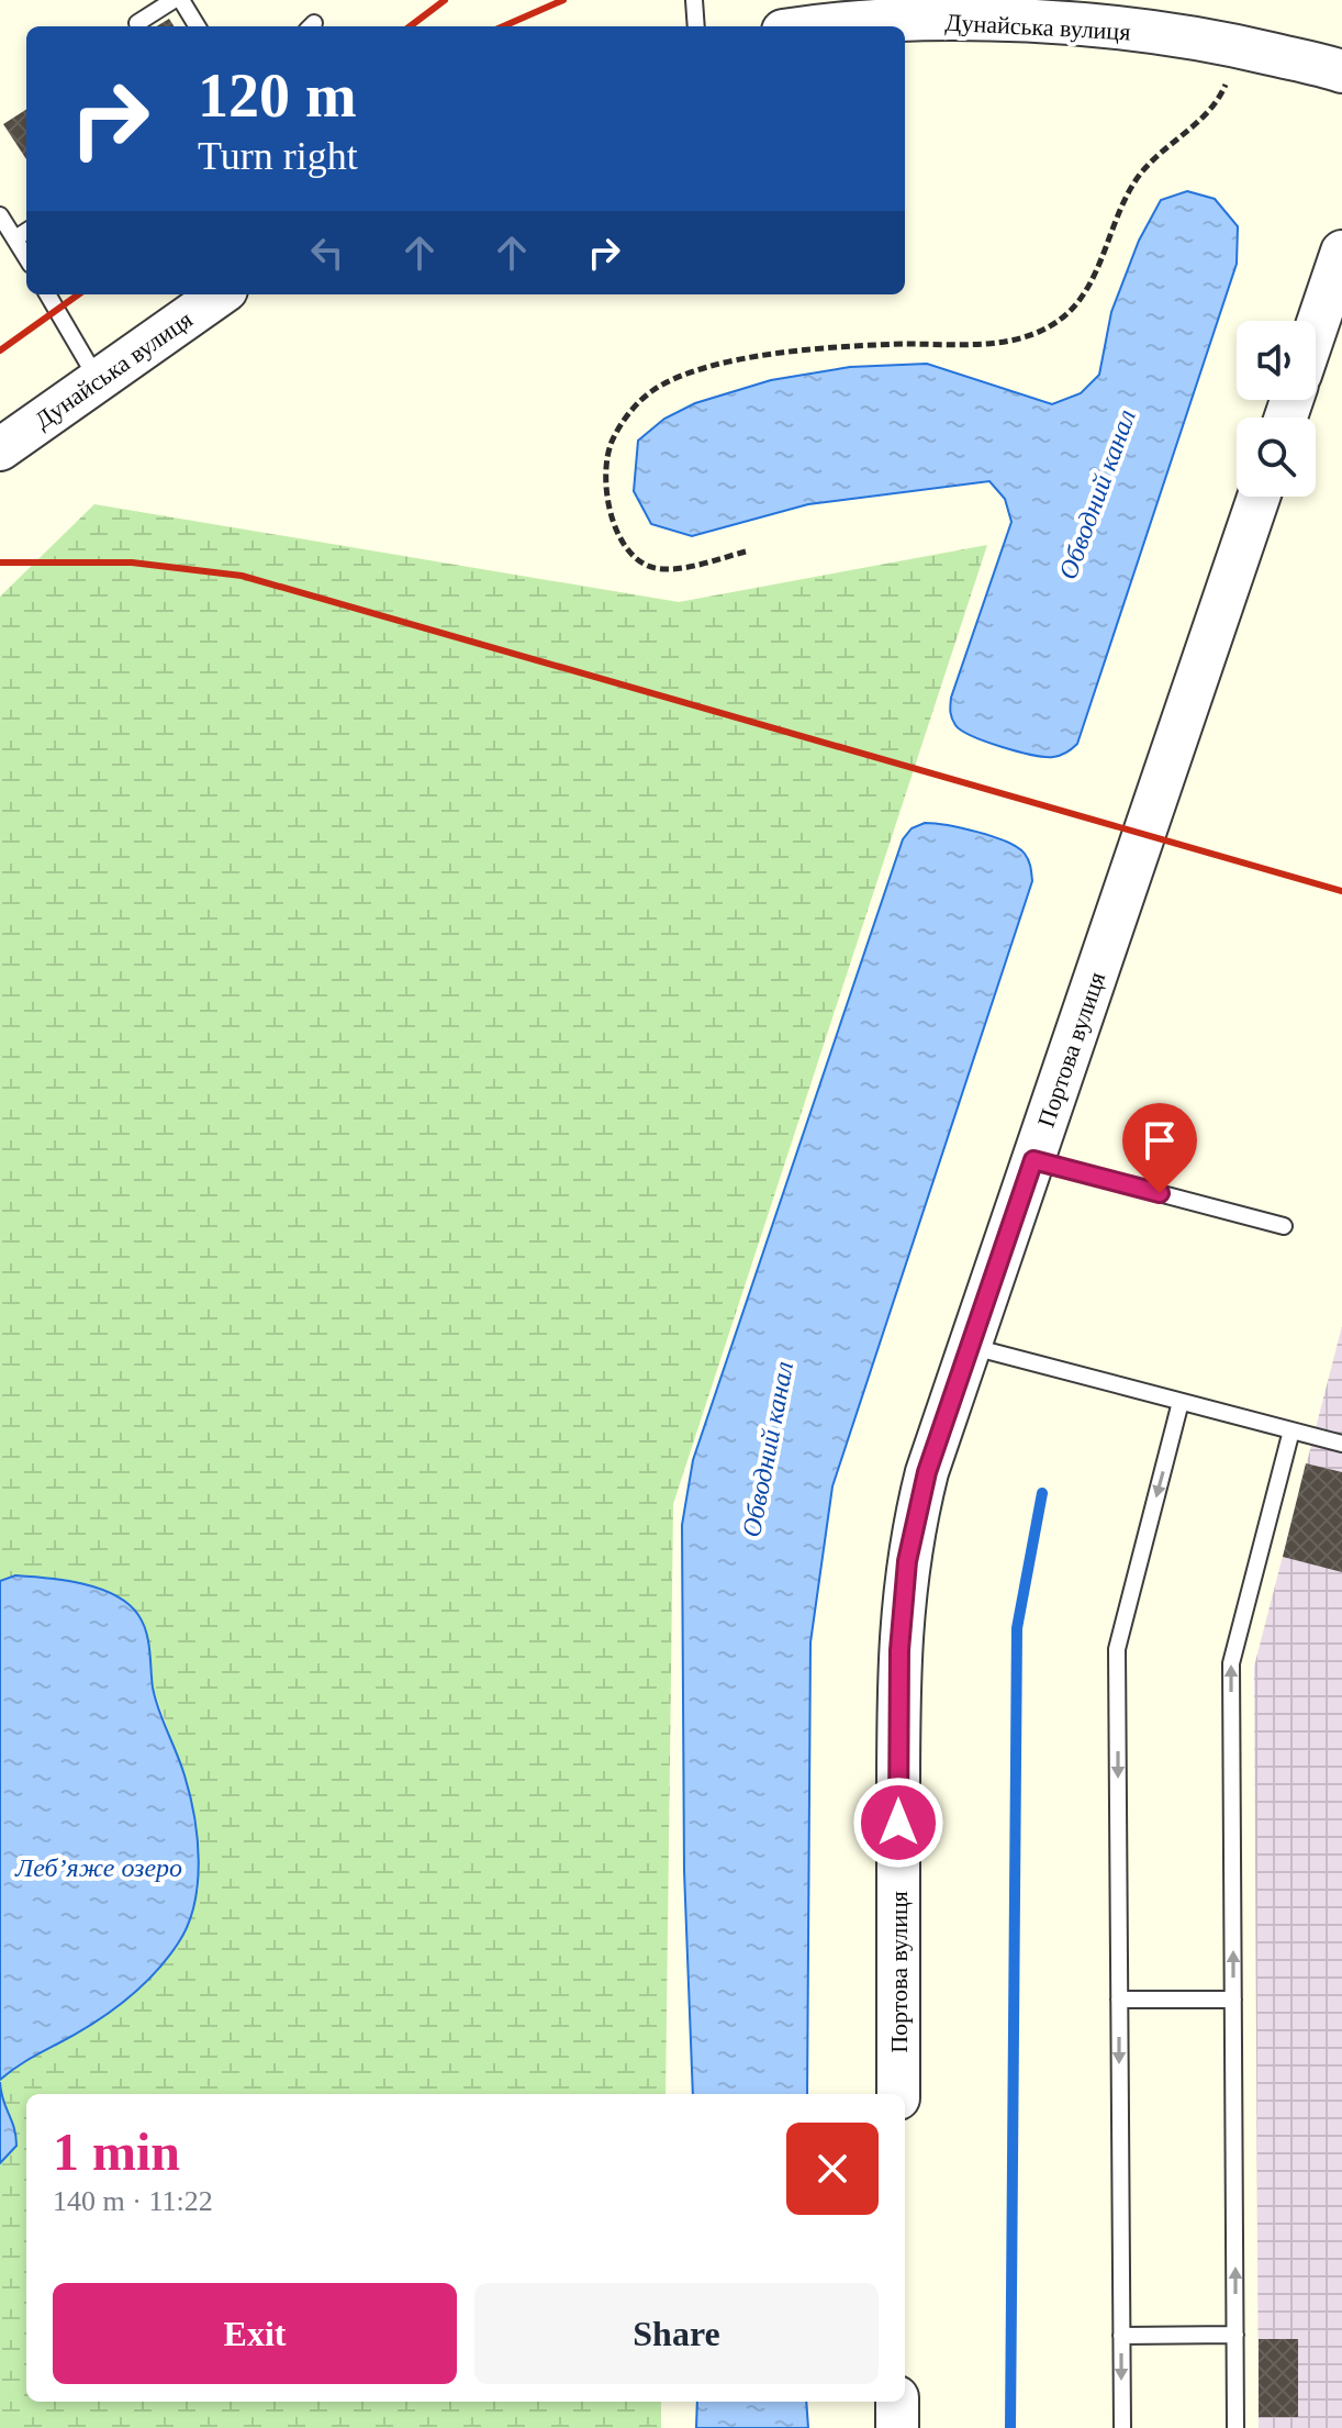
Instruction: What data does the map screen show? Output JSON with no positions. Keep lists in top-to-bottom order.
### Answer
{
  "streets": {
    "street": ["Дунайська вулиця", "Портова вулиця"]
  },
  "water": ["Обводний канал", "Леб’яже озеро"],
  "page": {
    "turn": ["120 m", "Turn right"],
    "heading": ["1 min", "140 m · 11:22"],
    "buttons": ["Exit", "Share"]
  }
}
